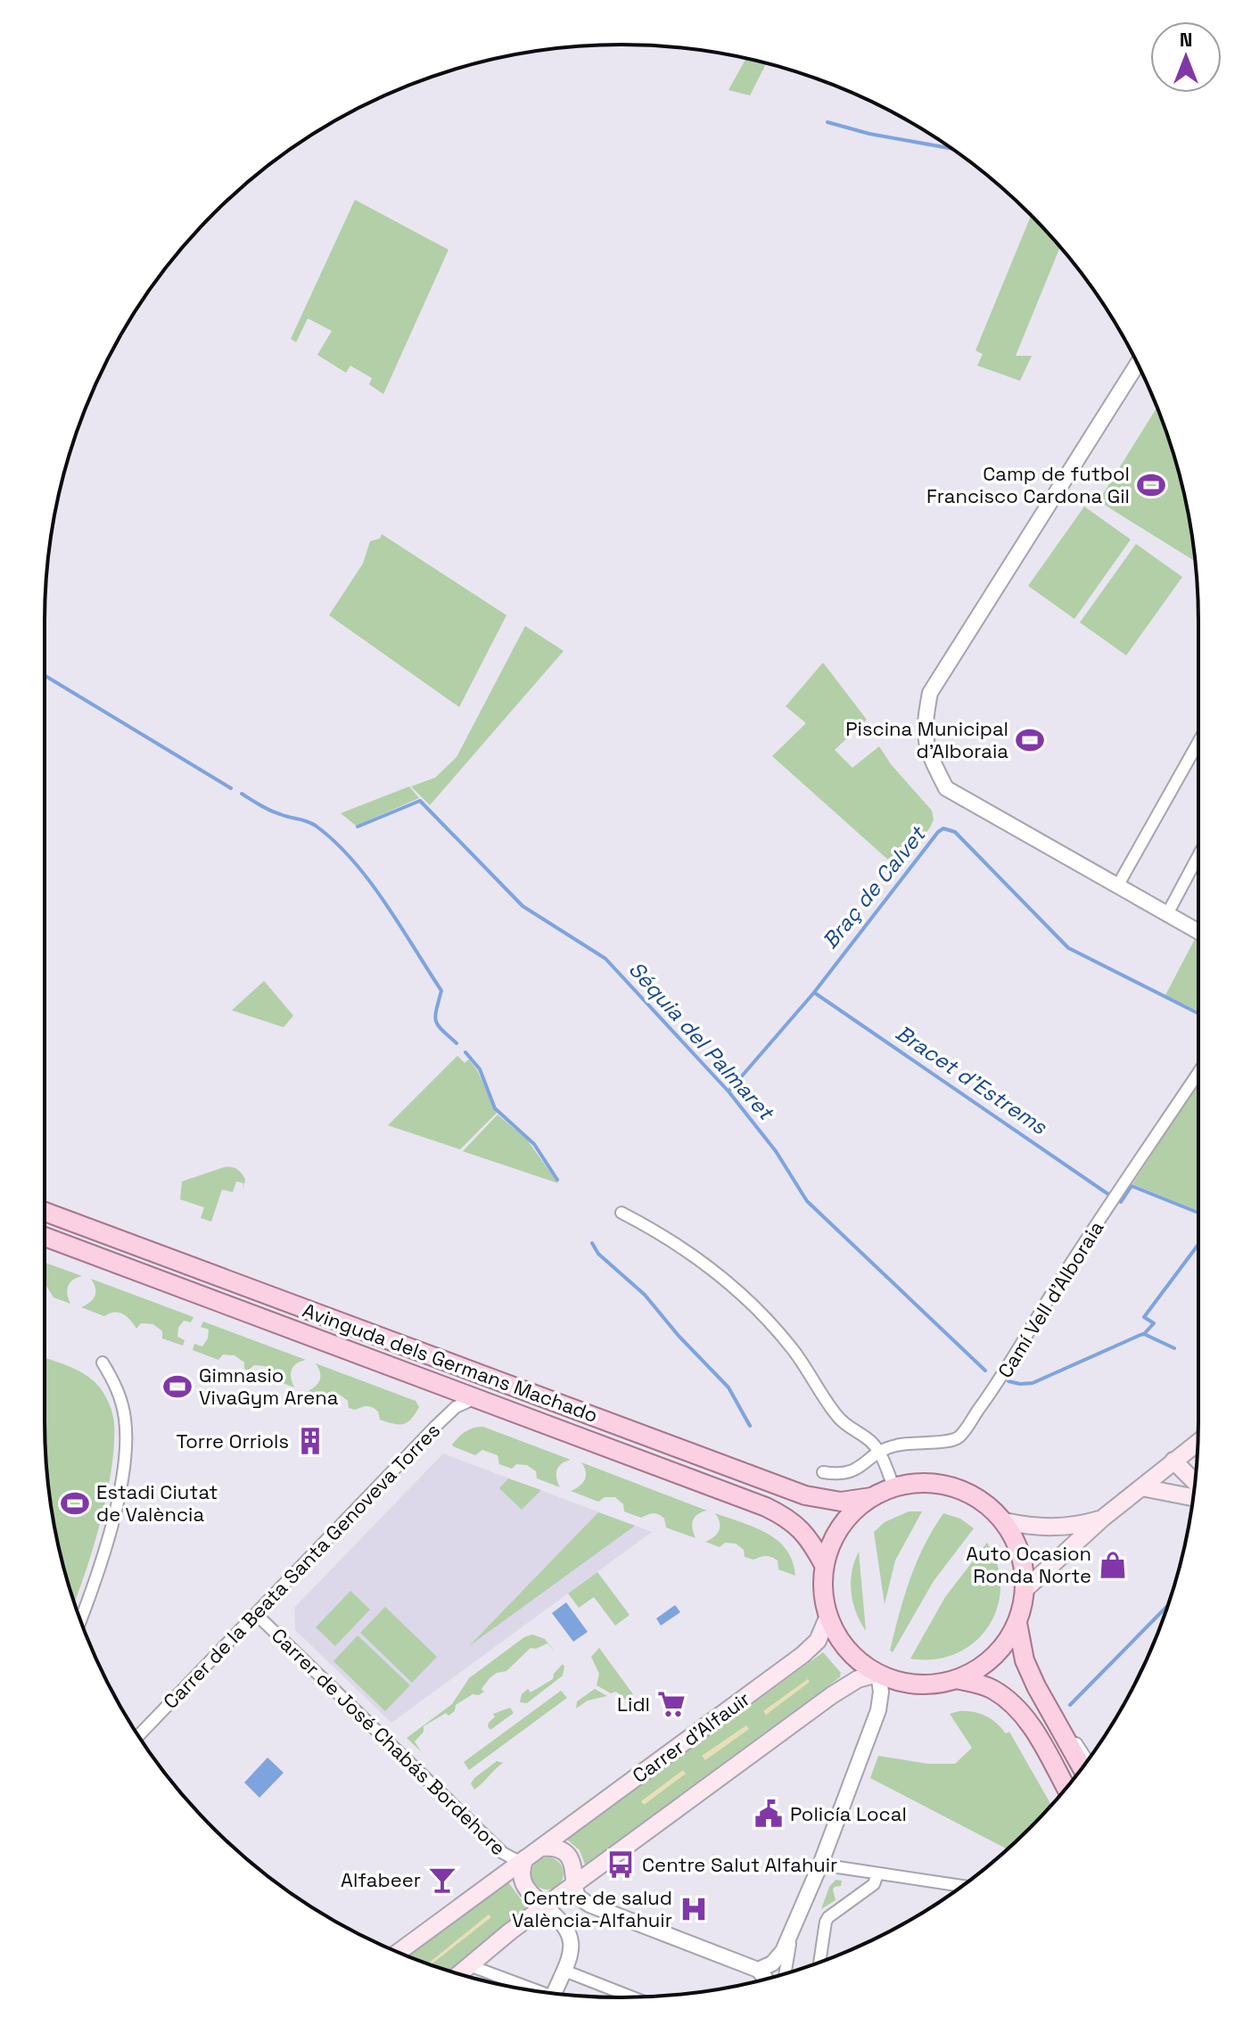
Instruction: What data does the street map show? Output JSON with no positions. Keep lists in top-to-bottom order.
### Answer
{
  "streets": {
    "main road": ["Avinguda dels Germans Machado", "Carrer d'Alfauir"],
    "street": ["Camí Vell d'Alboraia", "Carrer de la Beata Santa Genoveva Torres", "Carrer de José Chabás Bordehore"]
  },
  "crossings": [
    ["Avinguda dels Germans Machado", "Carrer d'Alfauir"],
    ["Carrer de la Beata Santa Genoveva Torres", "Carrer de José Chabás Bordehore"],
    ["Carrer d'Alfauir", "Carrer de José Chabás Bordehore"]
  ],
  "water": ["Braç de Calvet", "Séquia del Palmaret", "Bracet d'Estrems"],
  "places": {
    "sports": [
      "Camp de futbol Francisco Cardona Gil",
      "Piscina Municipal d'Alboraia",
      "Gimnasio VivaGym Arena",
      "Estadi Ciutat de València"
    ],
    "building": ["Torre Orriols"],
    "shop": ["Auto Ocasion Ronda Norte"],
    "supermarket": ["Lidl"],
    "public building": ["Policía Local"],
    "bus stop": ["Centre Salut Alfahuir"],
    "bar": ["Alfabeer"],
    "hospital": ["Centre de salud València-Alfahuir"]
  },
  "north": "top"
}
